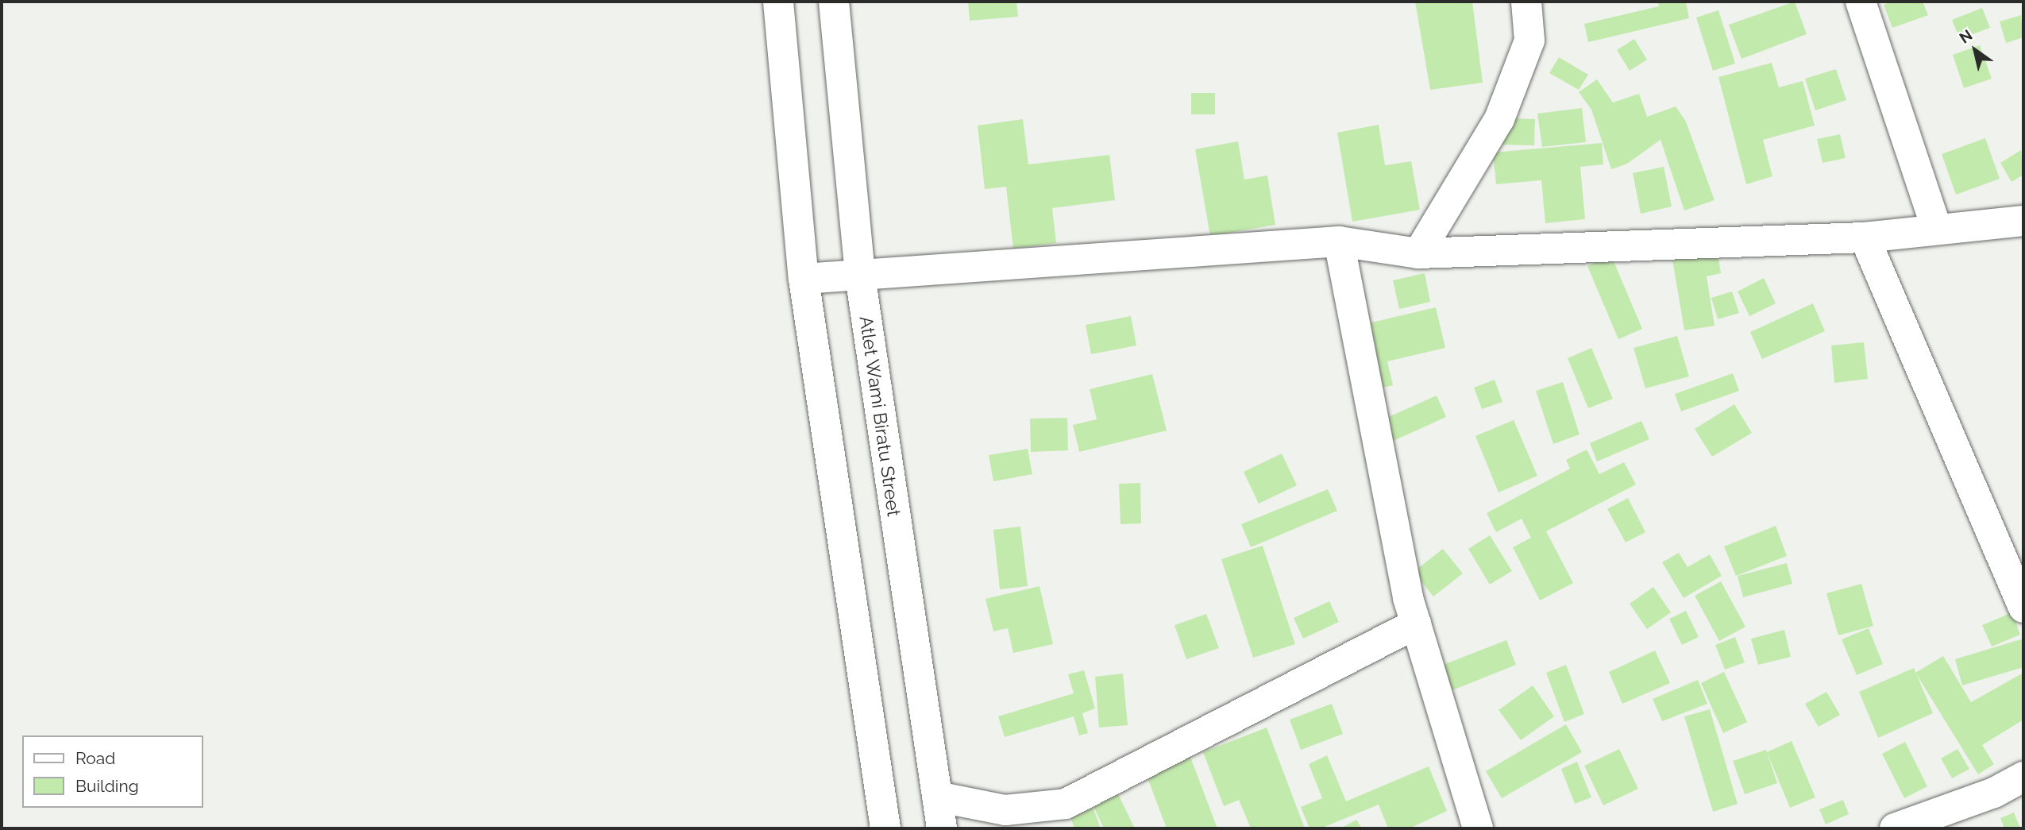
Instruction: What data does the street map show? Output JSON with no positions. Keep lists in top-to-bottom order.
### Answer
{
  "streets": {
    "street": ["Atlet Wami Biratu Street"]
  },
  "legend": ["Road", "Building"],
  "north": "top left"
}
